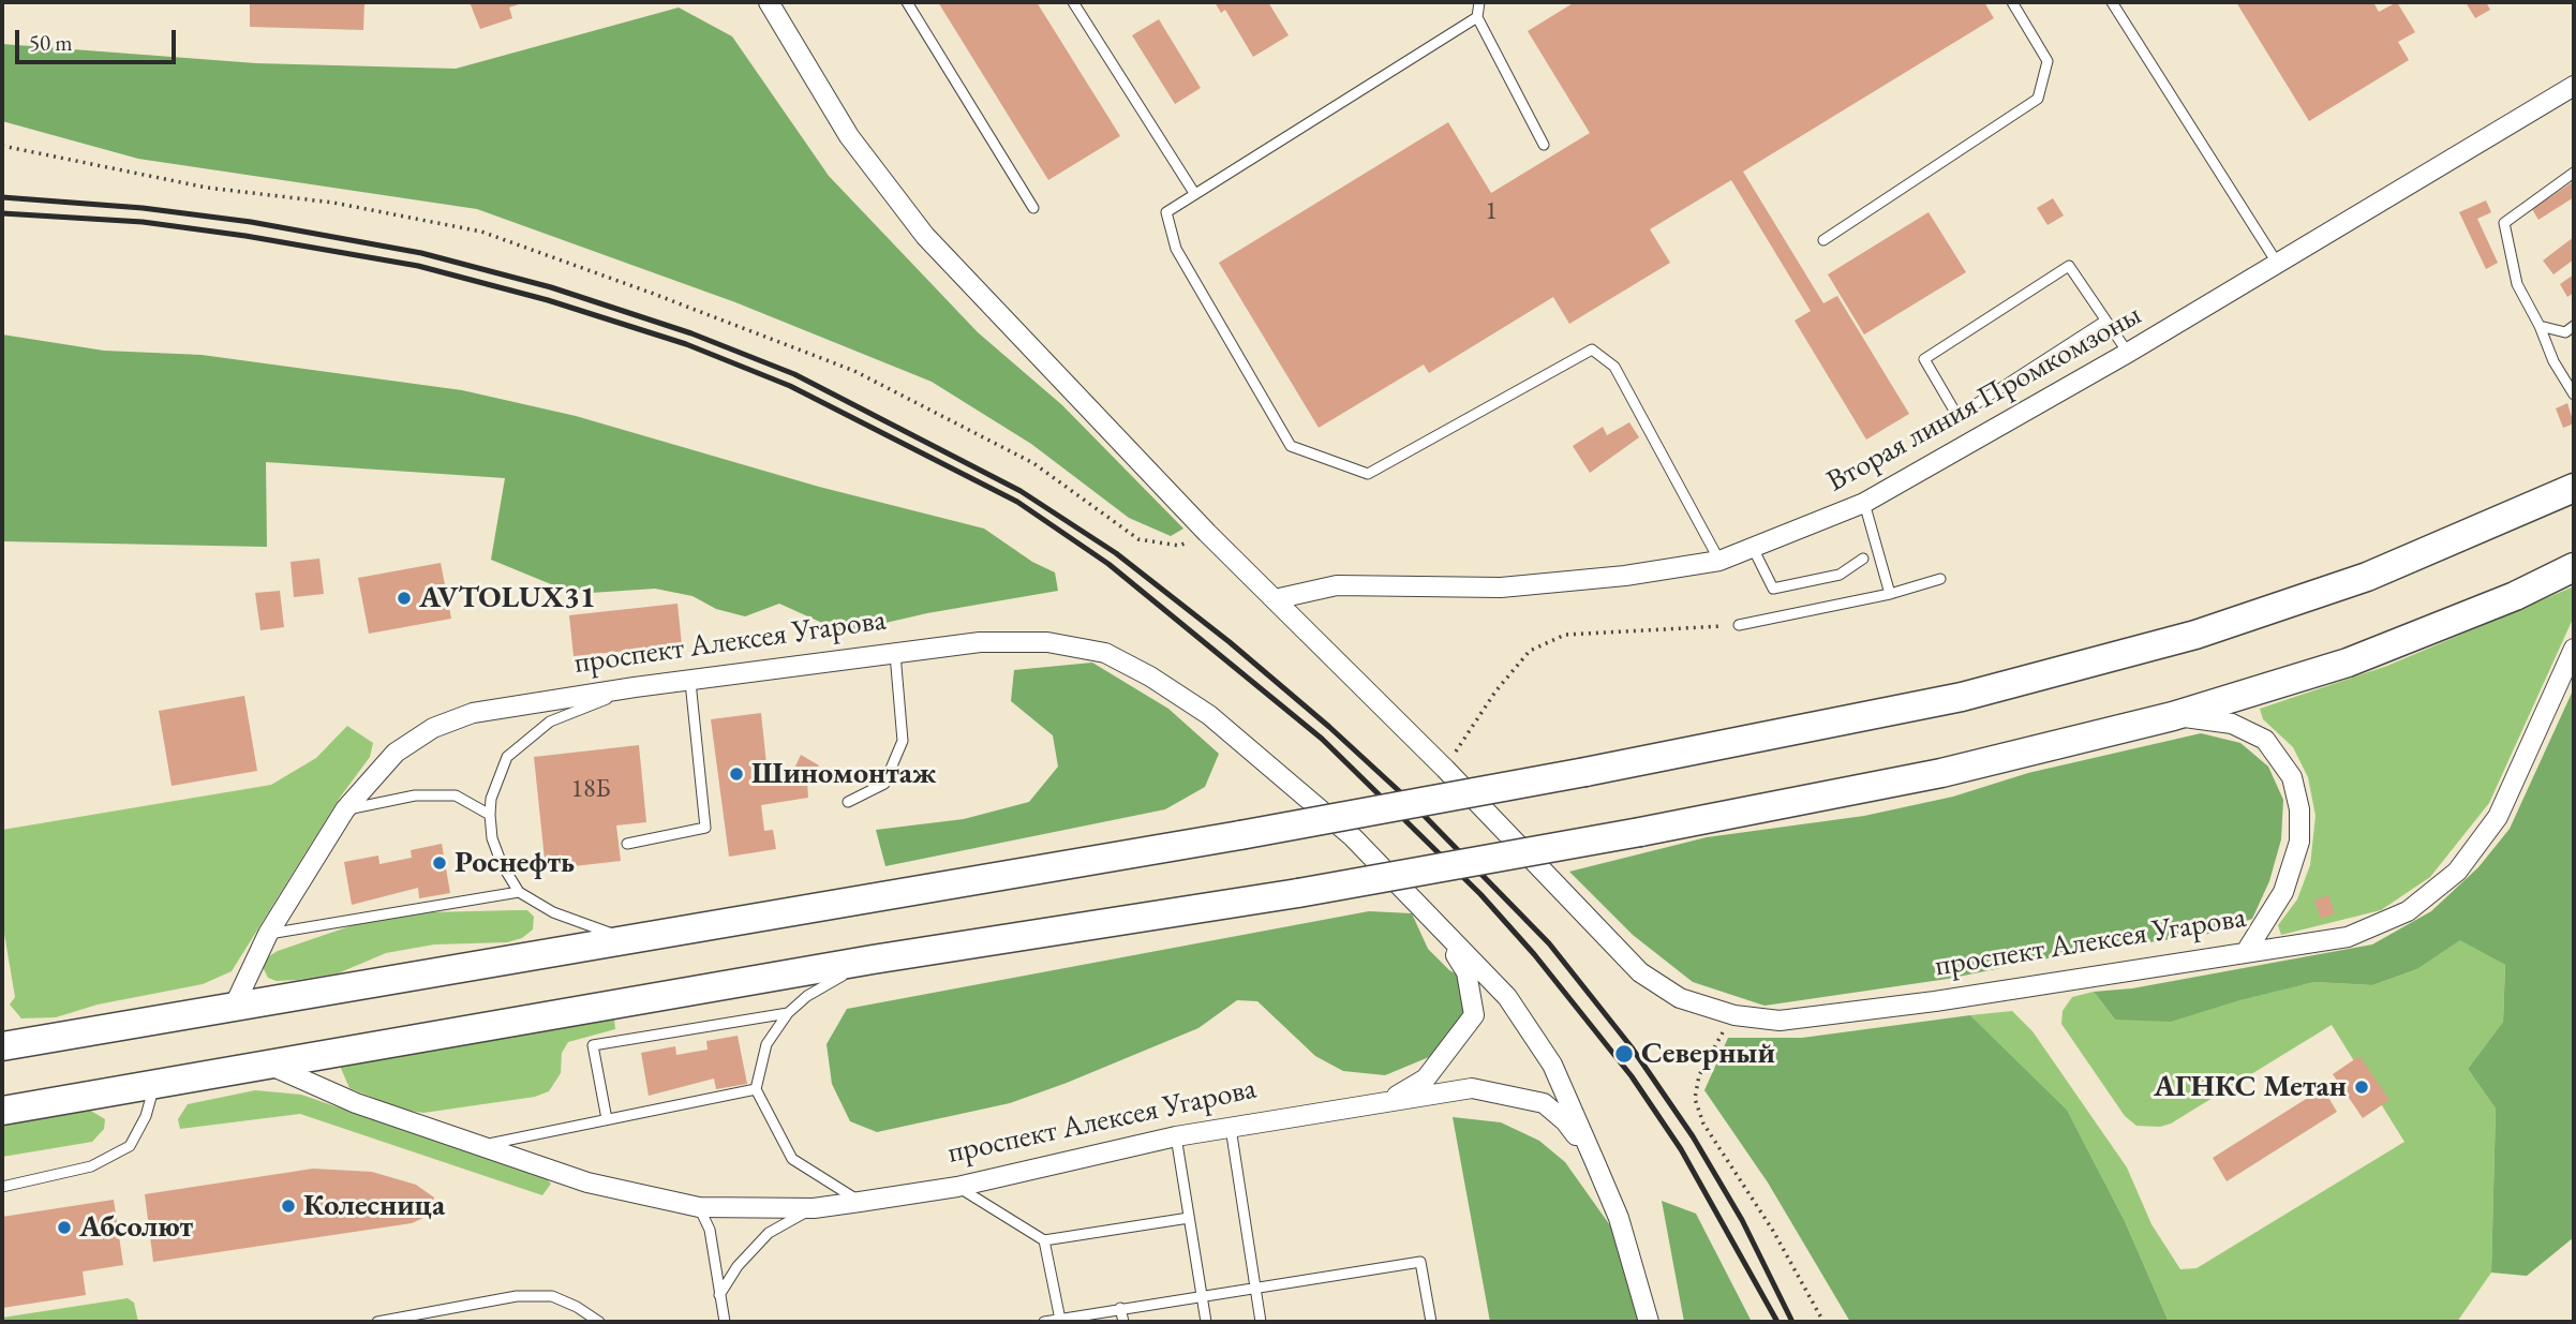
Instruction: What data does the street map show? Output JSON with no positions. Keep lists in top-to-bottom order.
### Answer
{
  "streets": {
    "street": ["Вторая линия Промкомзоны", "проспект Алексея Угарова"]
  },
  "crossings": [
    ["Вторая линия Промкомзоны", "проспект Алексея Угарова"]
  ],
  "places": [
    "AVTOLUX31",
    "Шиномонтаж",
    "Роснефть",
    "Северный",
    "АГНКС Метан",
    "Колесница",
    "Абсолют"
  ],
  "house_numbers": ["1", "18Б"],
  "scale_bar": "50 m"
}
